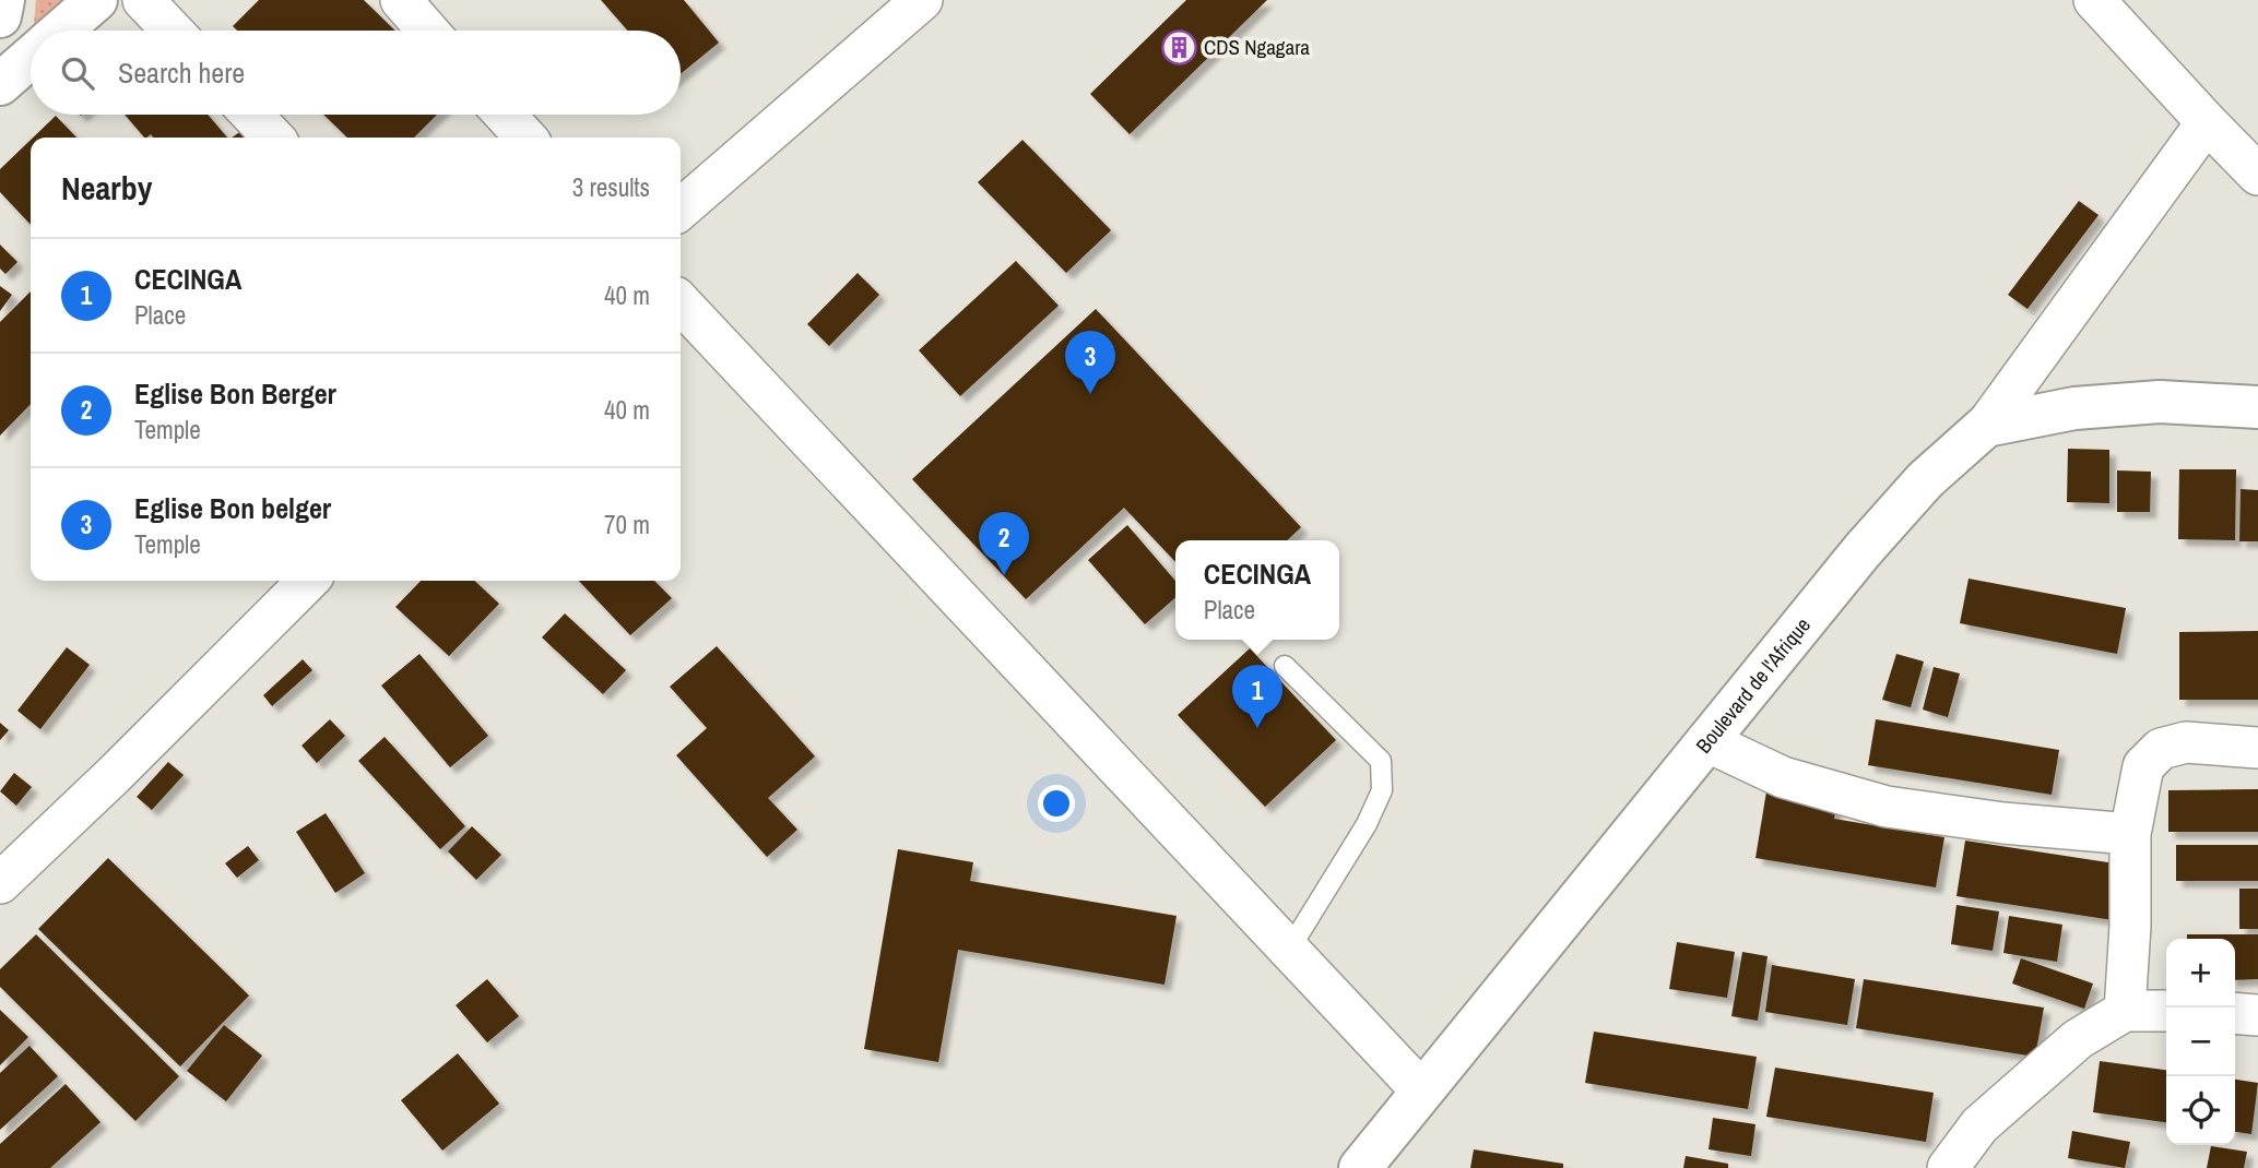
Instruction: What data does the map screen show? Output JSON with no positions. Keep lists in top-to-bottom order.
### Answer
{
  "streets": {
    "street": ["Boulevard de l'Afrique"]
  },
  "places": {
    "building": ["CDS Ngagara"]
  },
  "page": {
    "search": "Search here",
    "heading": ["Nearby", "3 results"],
    "list": [
      {
        "mark": "1",
        "name": "CECINGA",
        "note": "Place",
        "value": "40 m"
      },
      {
        "mark": "2",
        "name": "Eglise Bon Berger",
        "note": "Temple",
        "value": "40 m"
      },
      {
        "mark": "3",
        "name": "Eglise Bon belger",
        "note": "Temple",
        "value": "70 m"
      }
    ],
    "pins": ["3", "2", "1"],
    "popup": ["CECINGA", "Place"],
    "map_buttons": ["+", "−"]
  }
}
